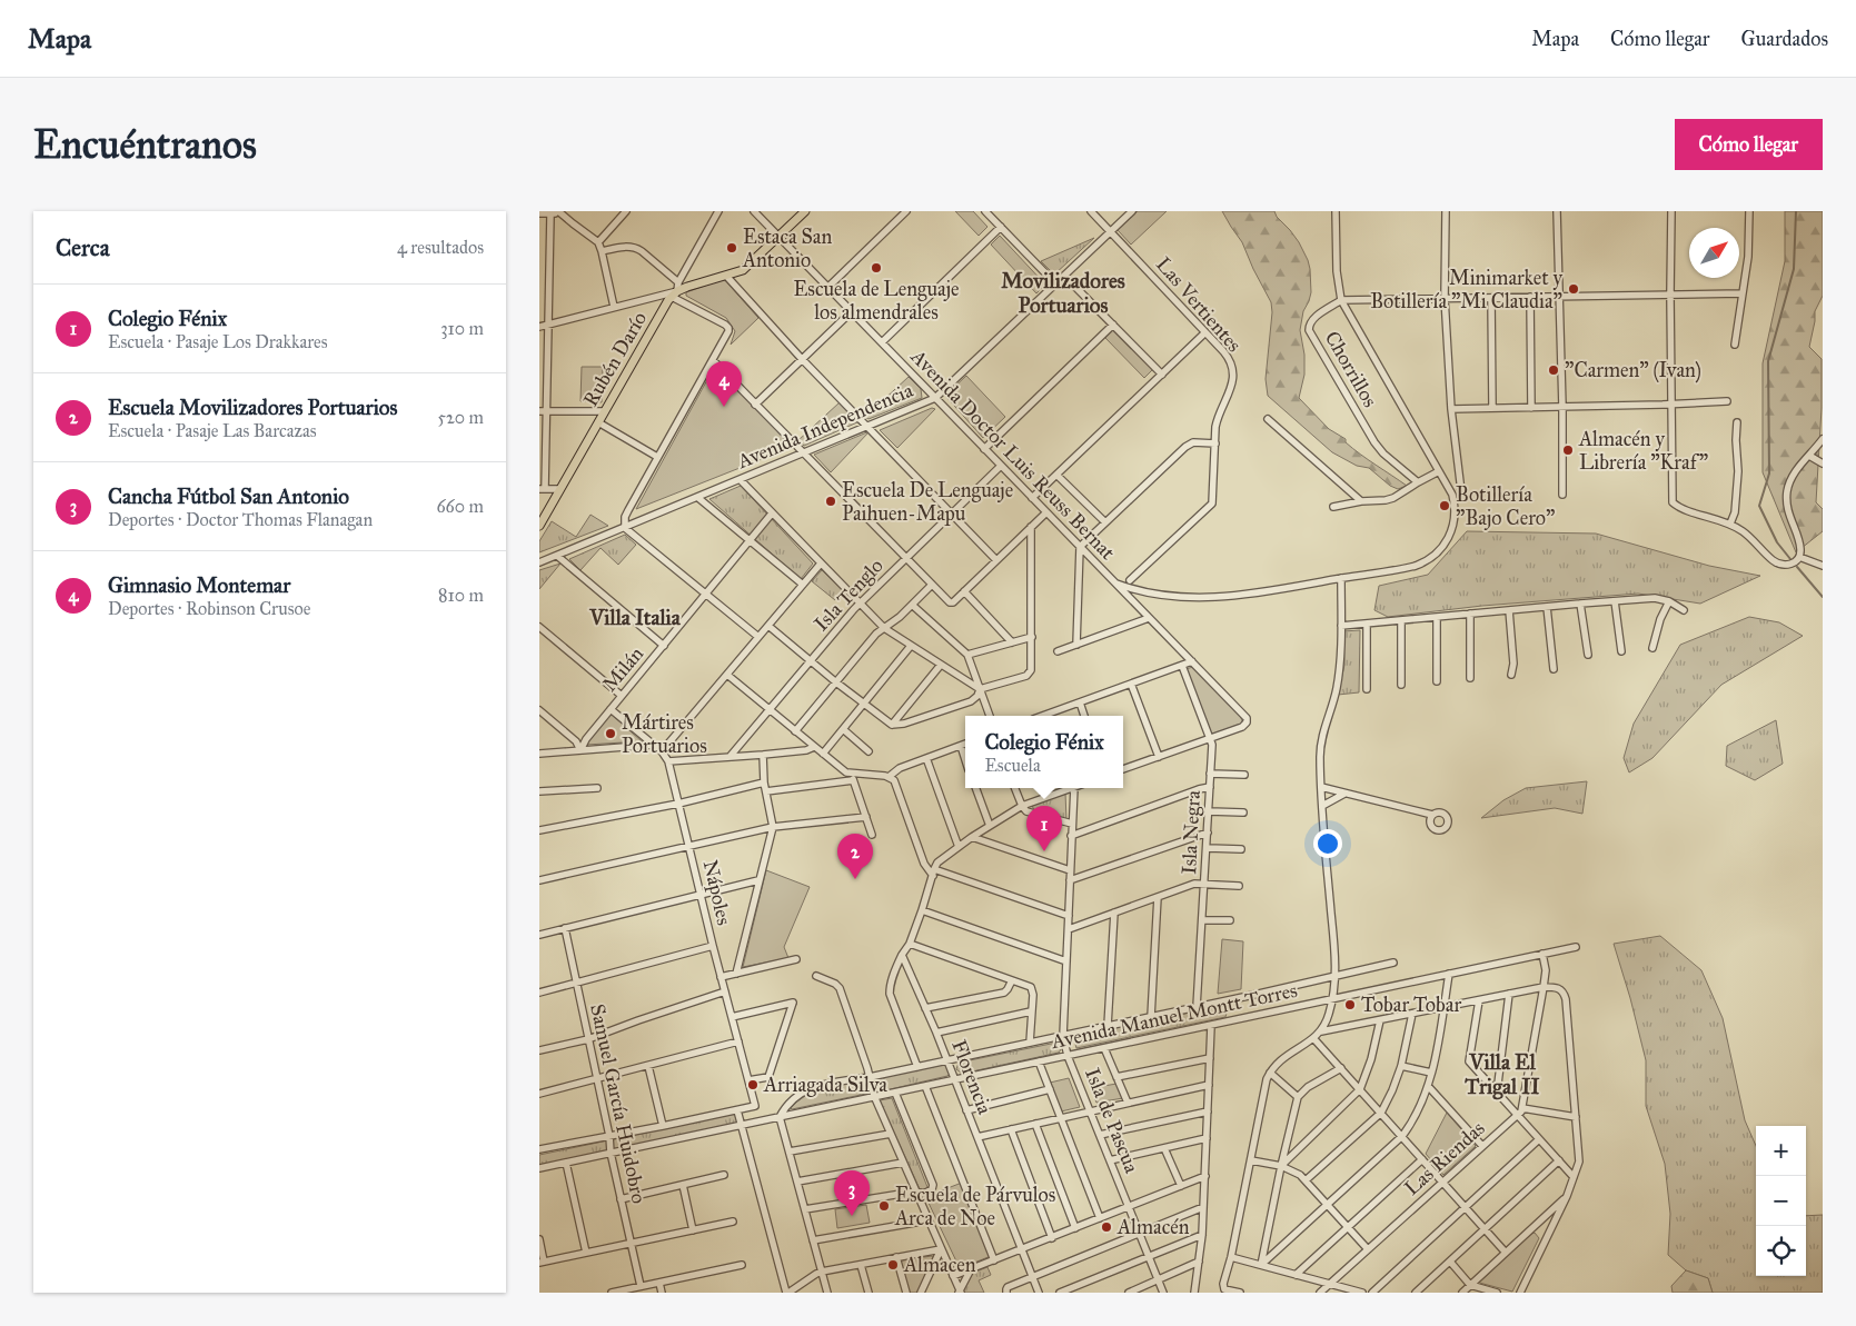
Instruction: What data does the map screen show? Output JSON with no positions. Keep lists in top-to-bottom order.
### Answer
{
  "streets": {
    "main road": ["Rubén Darío"],
    "street": [
      "Las Vertientes",
      "Chorrillos",
      "Avenida Independencia",
      "Avenida Doctor Luis Reuss Bernat",
      "Isla Tenglo",
      "Milán",
      "Isla Negra",
      "Nápoles",
      "Avenida Manuel Montt Torres",
      "Florencia",
      "Samuel García Huidobro",
      "Isla de Pascua",
      "Las Riendas"
    ]
  },
  "crossings": [
    ["Las Vertientes", "Avenida Independencia"],
    ["Avenida Independencia", "Avenida Doctor Luis Reuss Bernat"],
    ["Avenida Doctor Luis Reuss Bernat", "Isla Tenglo"],
    ["Avenida Doctor Luis Reuss Bernat", "Isla Negra"],
    ["Milán", "Nápoles"],
    ["Isla Negra", "Avenida Manuel Montt Torres"],
    ["Avenida Manuel Montt Torres", "Florencia"],
    ["Avenida Manuel Montt Torres", "Samuel García Huidobro"],
    ["Avenida Manuel Montt Torres", "Isla de Pascua"],
    ["Avenida Manuel Montt Torres", "Las Riendas"]
  ],
  "districts": ["Movilizadores Portuarios", "Villa Italia", "Villa El Trigal II"],
  "places": [
    "Estaca San Antonio",
    "Escuela de Lenguaje los almendrales",
    "Minimarket y Botillería \"Mi Claudia\"",
    "\"Carmen\" (Ivan)",
    "Almacén y Librería \"Kraf\"",
    "Escuela De Lenguaje Paihuen-Mapu",
    "Botillería \"Bajo Cero\"",
    "Mártires Portuarios",
    "Tobar Tobar",
    "Arriagada Silva",
    "Escuela de Párvulos Arca de Noe",
    "Almacén",
    "Almacen"
  ],
  "north": "top right",
  "page": {
    "header": "Mapa",
    "nav": ["Mapa", "Cómo llegar", "Guardados"],
    "buttons": "Cómo llegar",
    "title": "Encuéntranos",
    "heading": ["Cerca", "4 resultados"],
    "list": [
      {
        "mark": "1",
        "name": "Colegio Fénix",
        "note": "Escuela · Pasaje Los Drakkares",
        "value": "310 m"
      },
      {
        "mark": "2",
        "name": "Escuela Movilizadores Portuarios",
        "note": "Escuela · Pasaje Las Barcazas",
        "value": "520 m"
      },
      {
        "mark": "3",
        "name": "Cancha Fútbol San Antonio",
        "note": "Deportes · Doctor Thomas Flanagan",
        "value": "660 m"
      },
      {
        "mark": "4",
        "name": "Gimnasio Montemar",
        "note": "Deportes · Robinson Crusoe",
        "value": "810 m"
      }
    ],
    "pins": [
      "4",
      "1",
      "2",
      "3"
    ],
    "popup": ["Colegio Fénix", "Escuela"],
    "map_buttons": ["+", "−"]
  }
}
